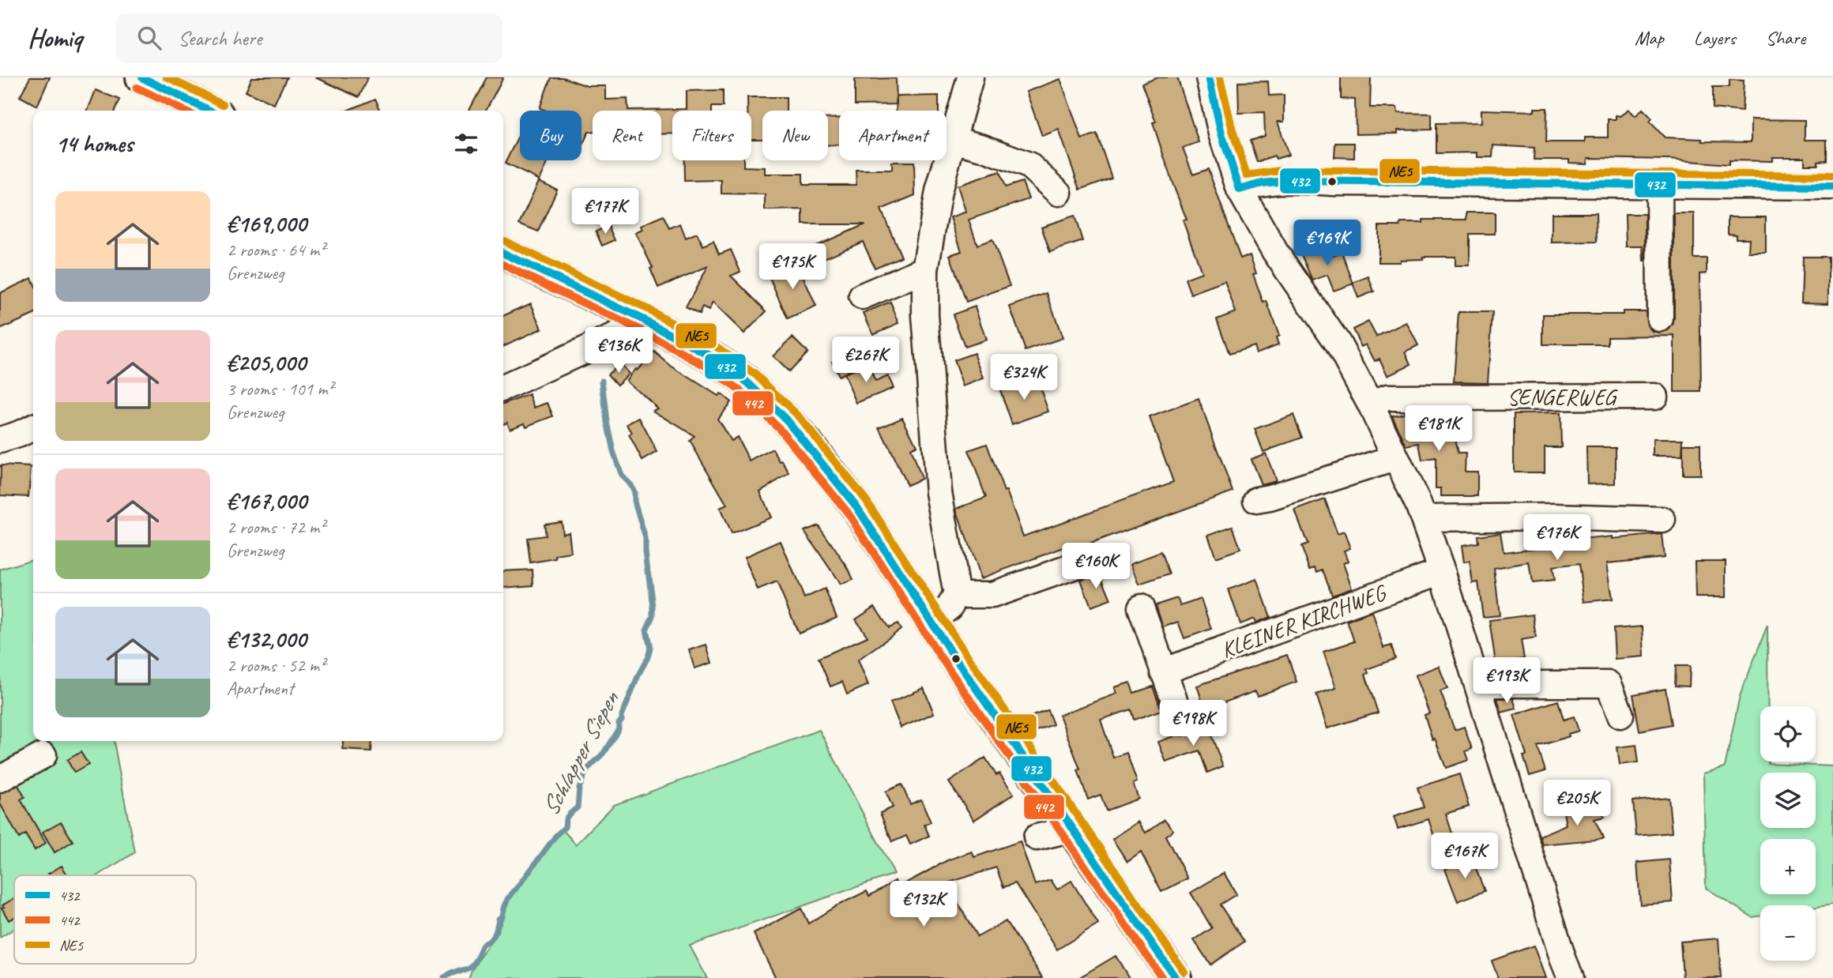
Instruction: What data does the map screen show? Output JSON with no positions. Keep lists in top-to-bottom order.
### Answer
{
  "streets": {
    "street": ["SENGERWEG", "KLEINER KIRCHWEG"]
  },
  "water": ["Schlapper Siepen"],
  "lines": ["transit line 432", "transit line NE5", "transit line 442"],
  "legend": ["432", "442", "NE5"],
  "page": {
    "header": "Homiq",
    "search": "Search here",
    "nav": ["Map", "Layers", "Share"],
    "chip": [
      "Buy",
      "Rent",
      "Filters",
      "New",
      "Apartment"
    ],
    "heading": "14 homes",
    "list": [
      {
        "name": "€169,000",
        "note": "2 rooms · 64 m² · Grenzweg"
      },
      {
        "name": "€205,000",
        "note": "3 rooms · 101 m² · Grenzweg"
      },
      {
        "name": "€167,000",
        "note": "2 rooms · 72 m² · Grenzweg"
      },
      {
        "name": "€132,000",
        "note": "2 rooms · 52 m² · Apartment"
      }
    ],
    "price": [
      "€177K",
      "€169K",
      "€175K",
      "€136K",
      "€267K",
      "€324K",
      "€181K",
      "€176K",
      "€160K",
      "€193K",
      "€198K",
      "€205K",
      "€167K",
      "€132K"
    ],
    "map_buttons": ["+", "−"]
  }
}
